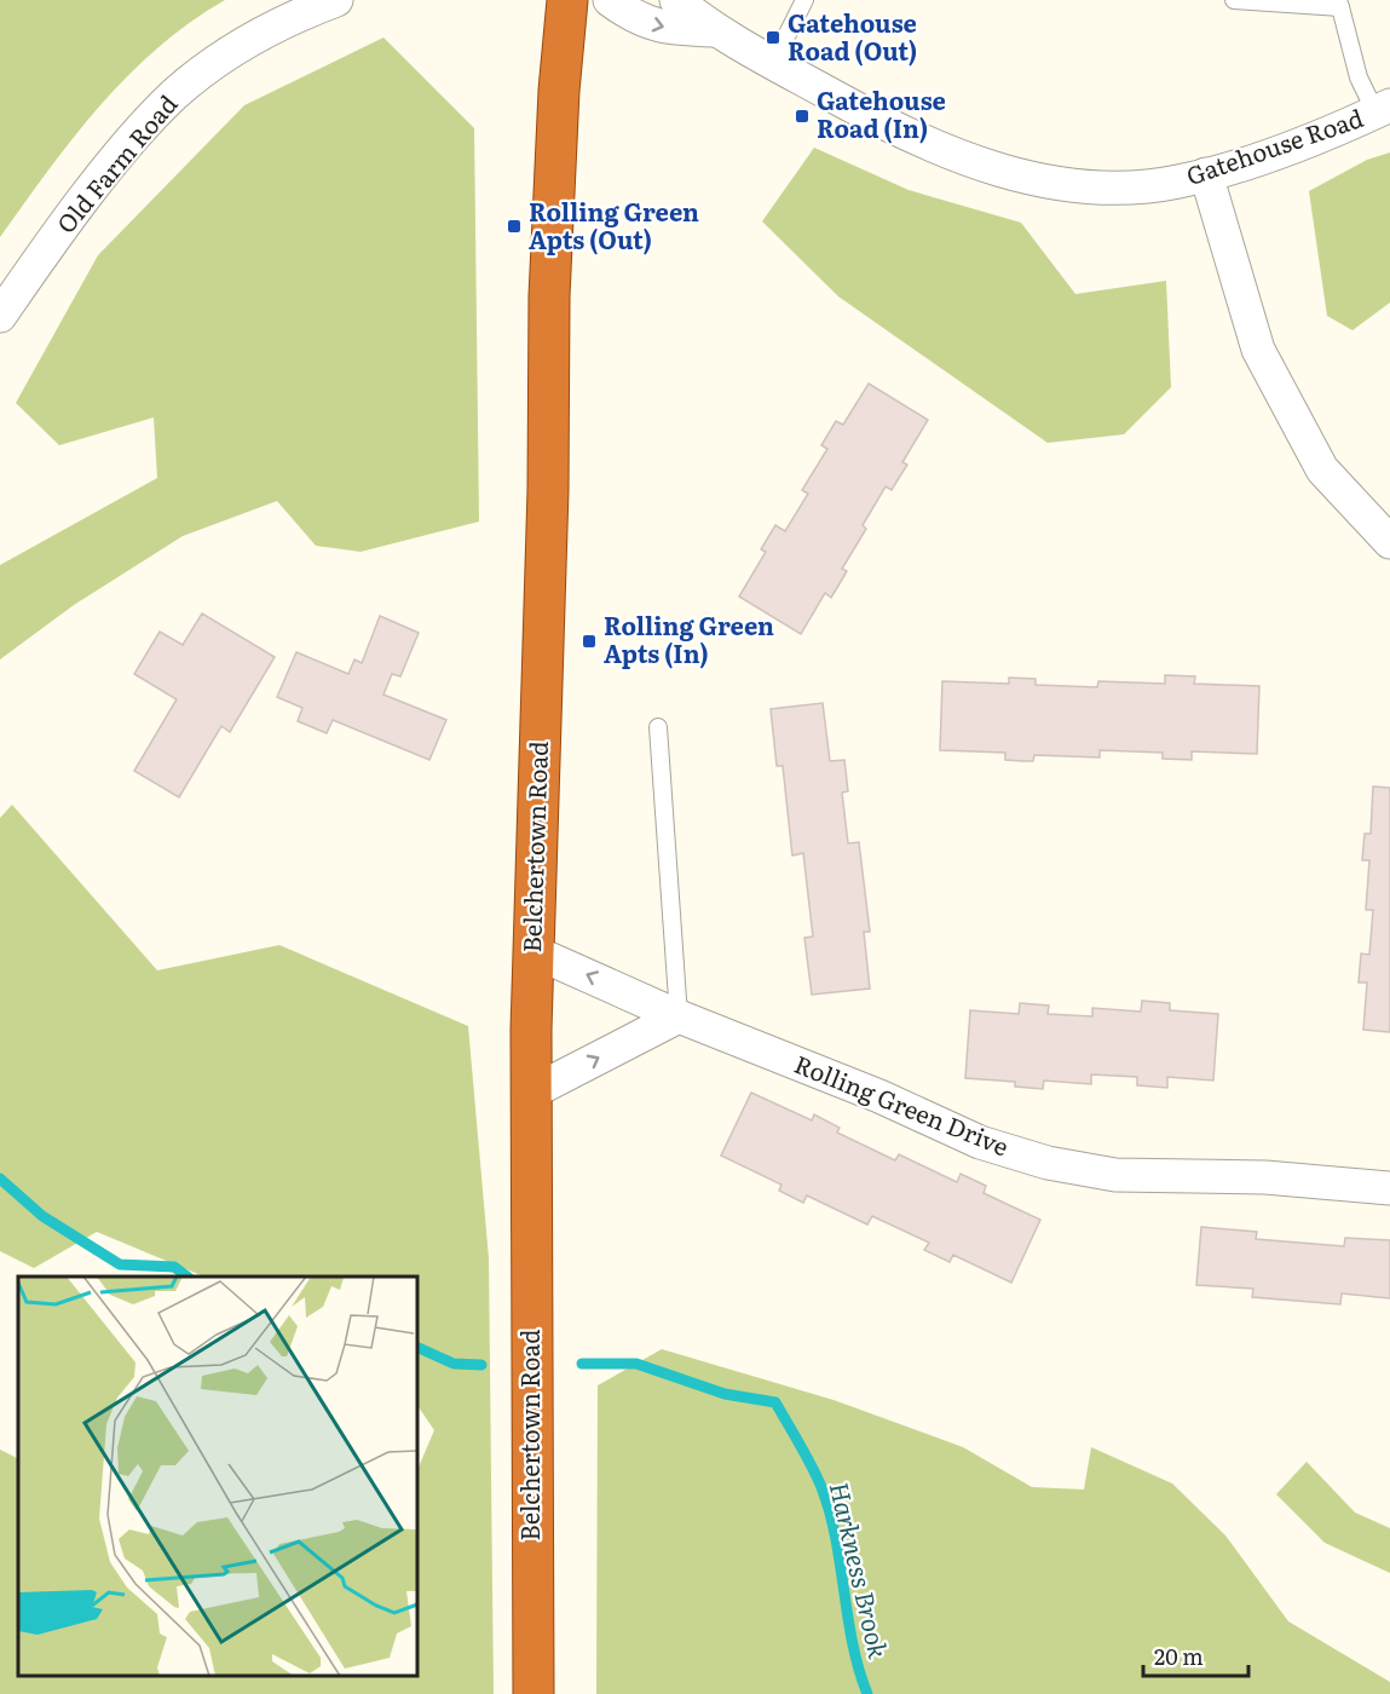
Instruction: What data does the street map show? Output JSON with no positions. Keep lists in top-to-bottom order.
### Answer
{
  "streets": {
    "highway": ["Belchertown Road"],
    "street": ["Gatehouse Road", "Old Farm Road", "Rolling Green Drive"]
  },
  "crossings": [
    ["Belchertown Road", "Rolling Green Drive"]
  ],
  "water": ["Harkness Brook"],
  "places": {
    "transit": [
      "Gatehouse Road (Out)",
      "Gatehouse Road (In)",
      "Rolling Green Apts (Out)",
      "Rolling Green Apts (In)"
    ]
  },
  "scale_bar": "20 m"
}
